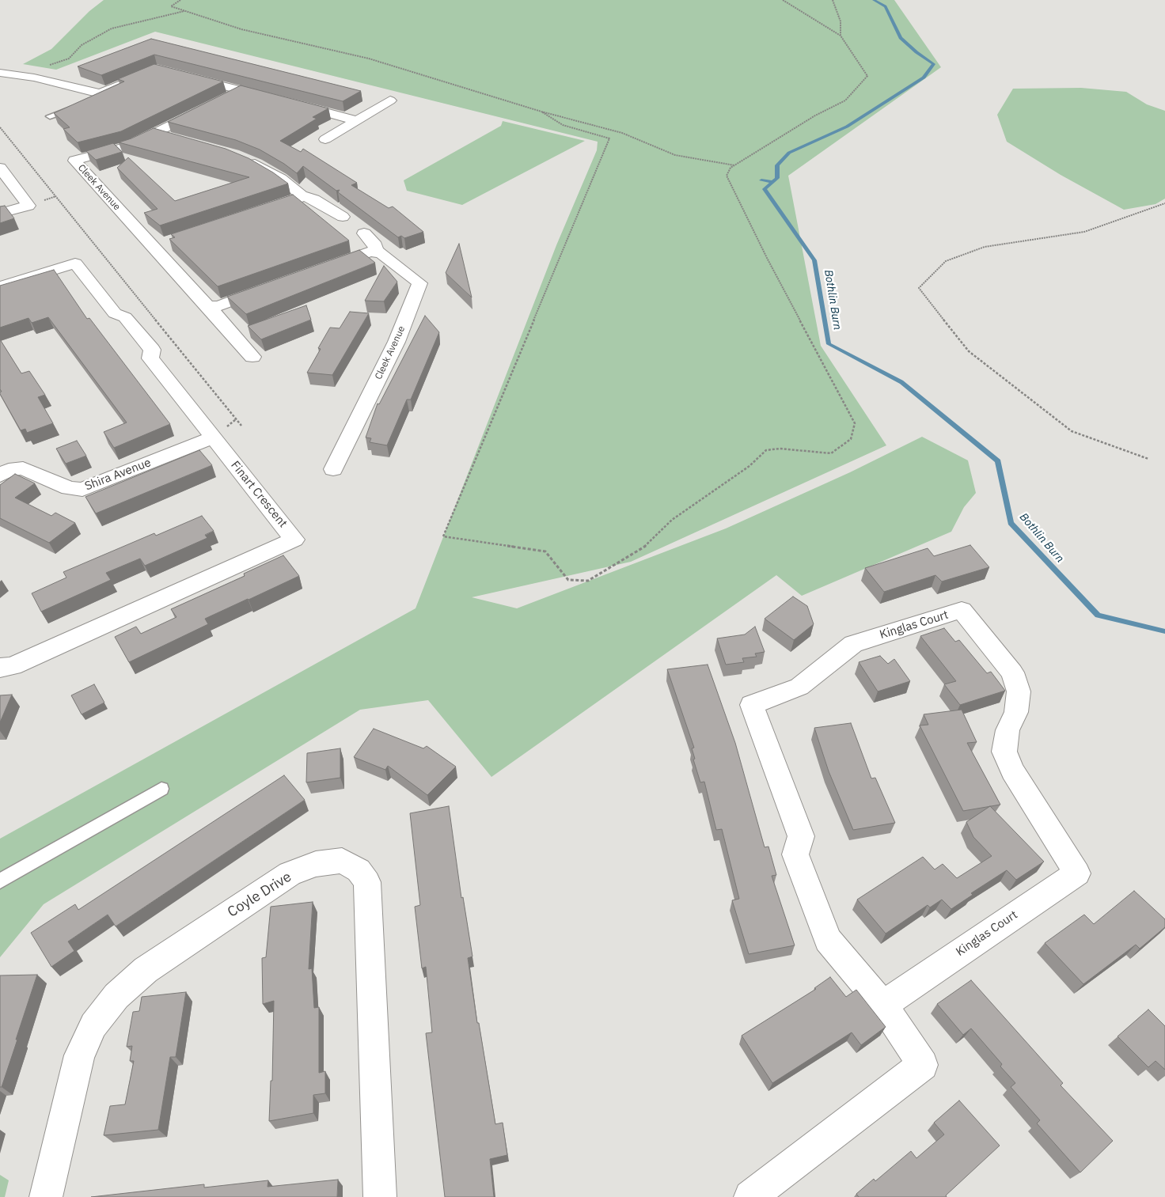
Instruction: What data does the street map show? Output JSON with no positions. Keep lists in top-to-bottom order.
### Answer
{
  "streets": {
    "street": [
      "Cleek Avenue",
      "Shira Avenue",
      "Finart Crescent",
      "Kinglas Court",
      "Coyle Drive"
    ]
  },
  "crossings": [
    ["Shira Avenue", "Finart Crescent"]
  ],
  "water": ["Bothlin Burn"]
}
